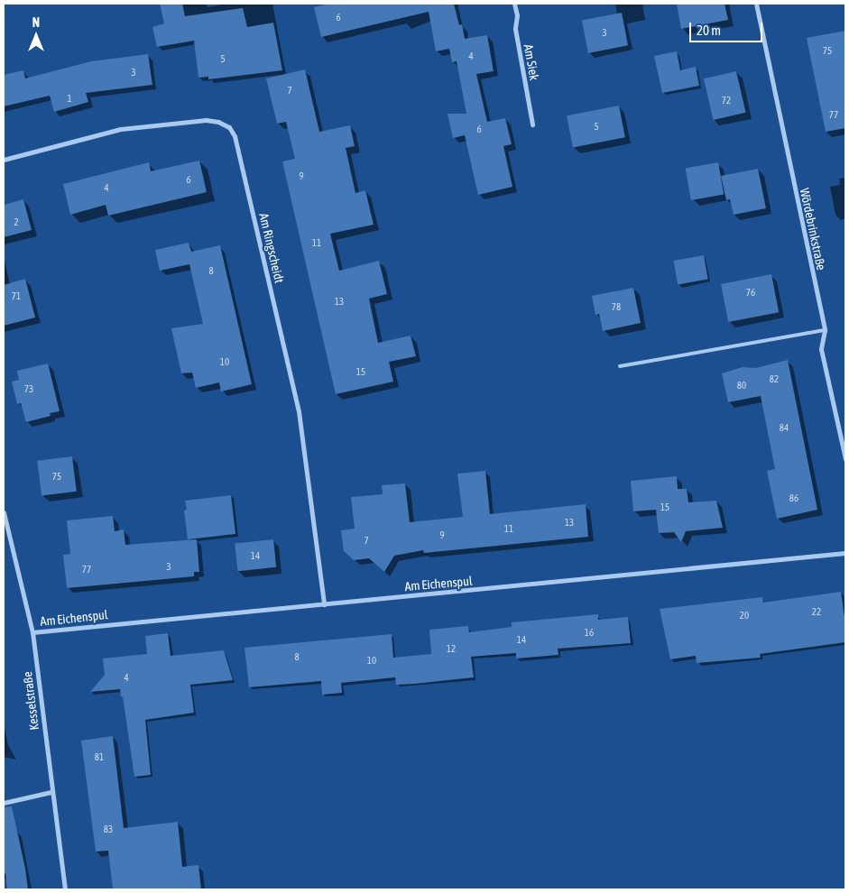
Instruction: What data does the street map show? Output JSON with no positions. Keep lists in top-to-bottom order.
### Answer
{
  "streets": {
    "street": [
      "Am Siek",
      "Wördebrinkstraße",
      "Am Ringscheidt",
      "Am Eichenspul",
      "Kesselstraße"
    ]
  },
  "crossings": [
    ["Am Ringscheidt", "Am Eichenspul"],
    ["Am Eichenspul", "Kesselstraße"]
  ],
  "house_numbers": [
    "6",
    "3",
    "75",
    "4",
    "5",
    "3",
    "7",
    "1",
    "72",
    "77",
    "5",
    "6",
    "9",
    "6",
    "4",
    "2",
    "11",
    "8",
    "76",
    "71",
    "13",
    "78",
    "10",
    "15",
    "82",
    "80",
    "73",
    "84",
    "75",
    "86",
    "15",
    "13",
    "11",
    "9",
    "7",
    "14",
    "3",
    "77",
    "22",
    "20",
    "16",
    "14",
    "12",
    "8",
    "10",
    "4",
    "81",
    "83"
  ],
  "scale_bar": "20 m",
  "north": "top"
}
